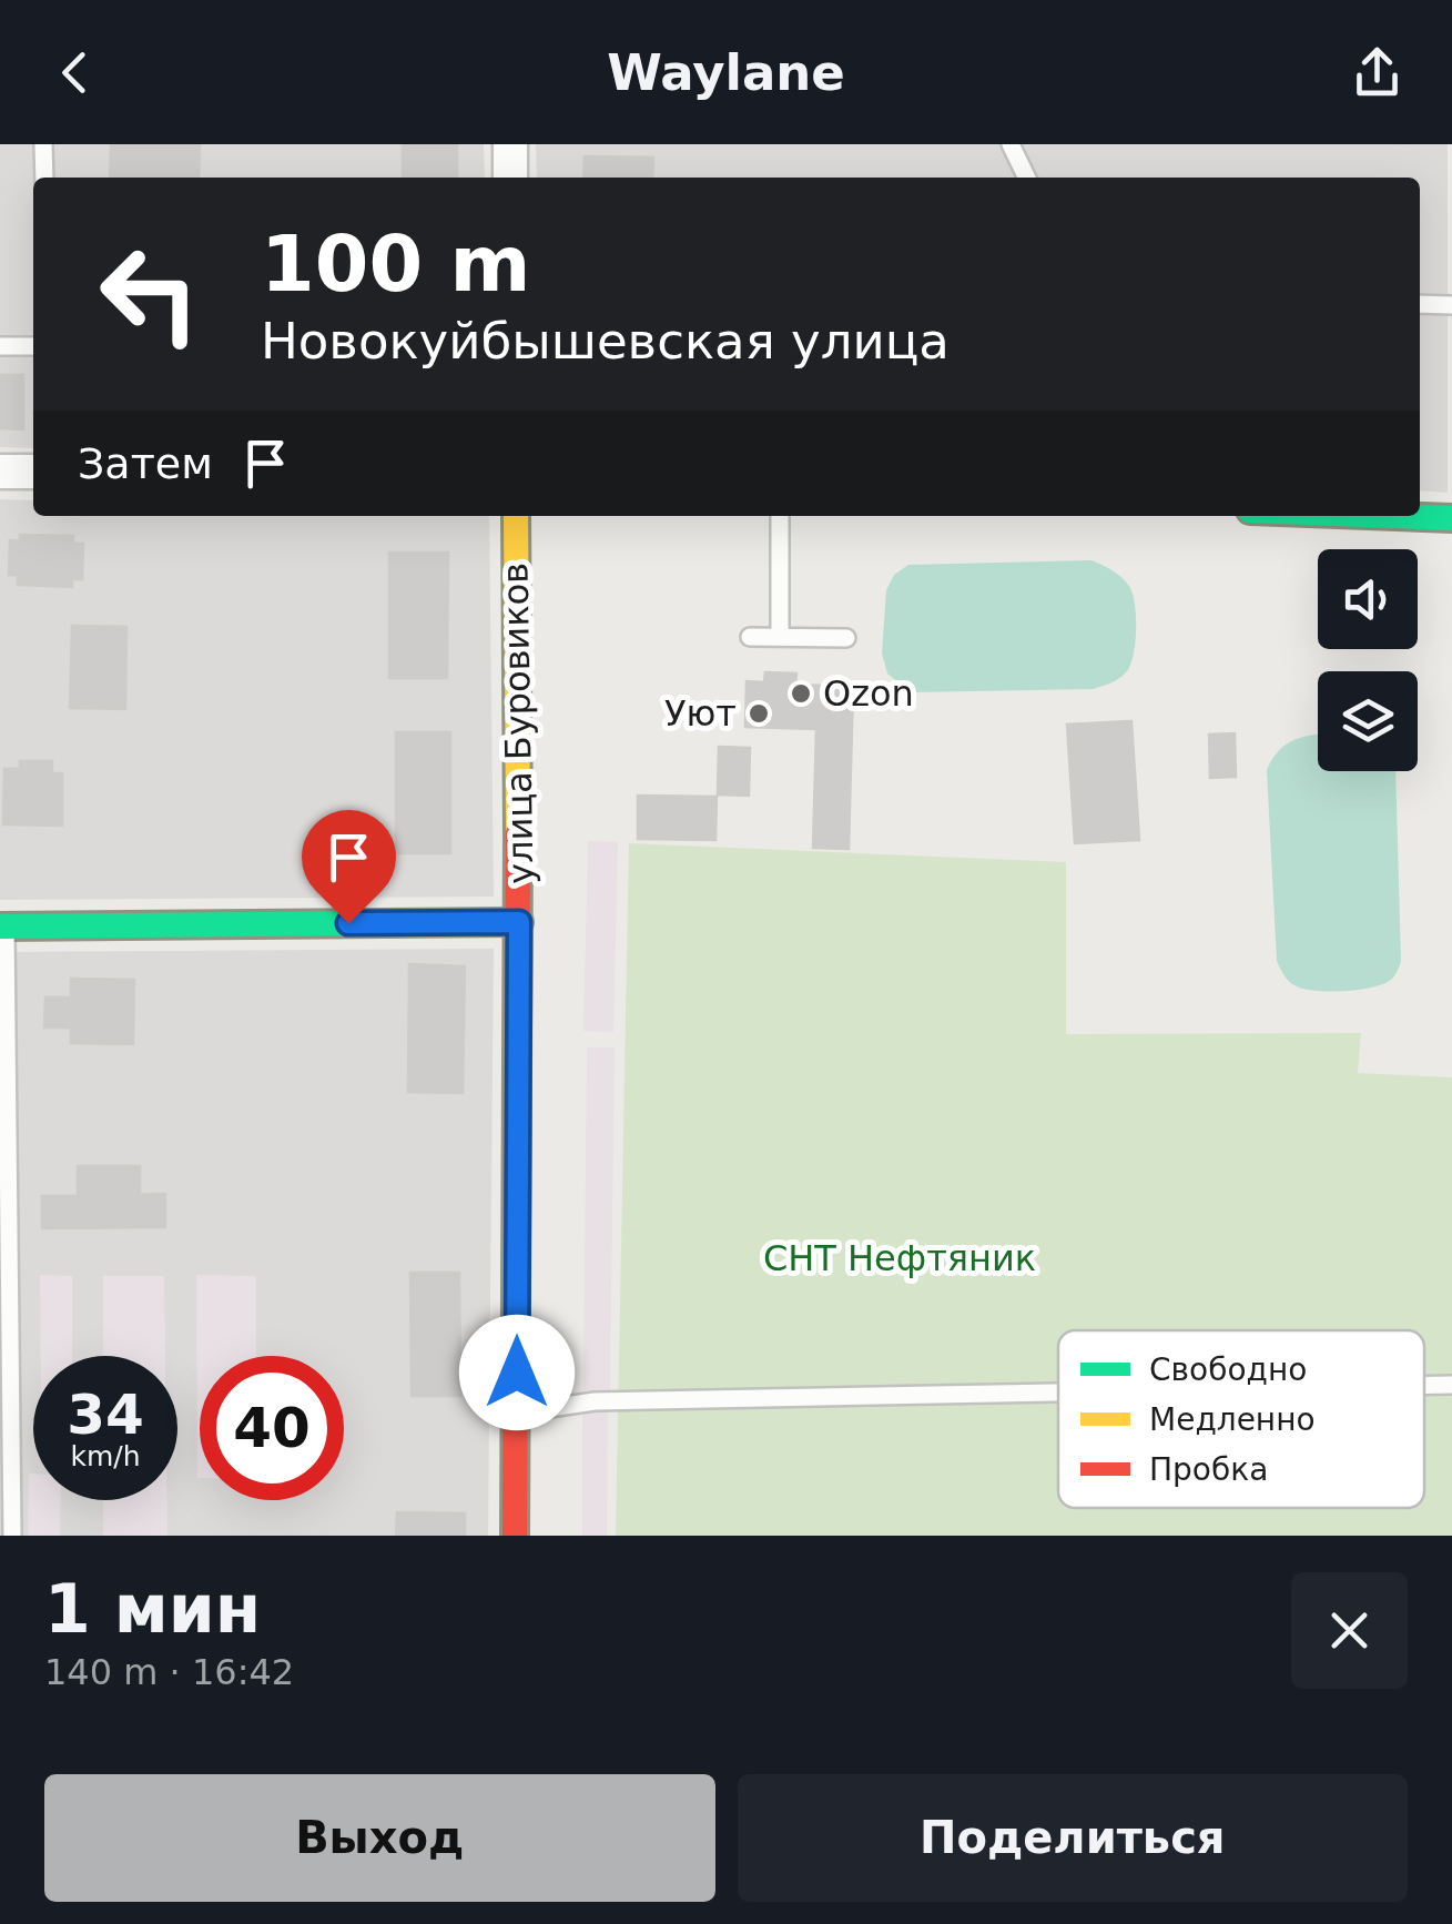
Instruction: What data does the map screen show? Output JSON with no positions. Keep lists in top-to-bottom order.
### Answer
{
  "streets": {
    "street": ["улица Буровиков"]
  },
  "parks": ["СНТ Нефтяник"],
  "places": ["Ozon", "Уют"],
  "legend": ["Свободно", "Медленно", "Пробка"],
  "page": {
    "header": "Waylane",
    "turn": ["100 m", "Новокуйбышевская улица"],
    "then": "Затем",
    "speed": "34 km/h",
    "limit": "40",
    "heading": ["1 мин", "140 m · 16:42"],
    "buttons": ["Выход", "Поделиться"]
  }
}
